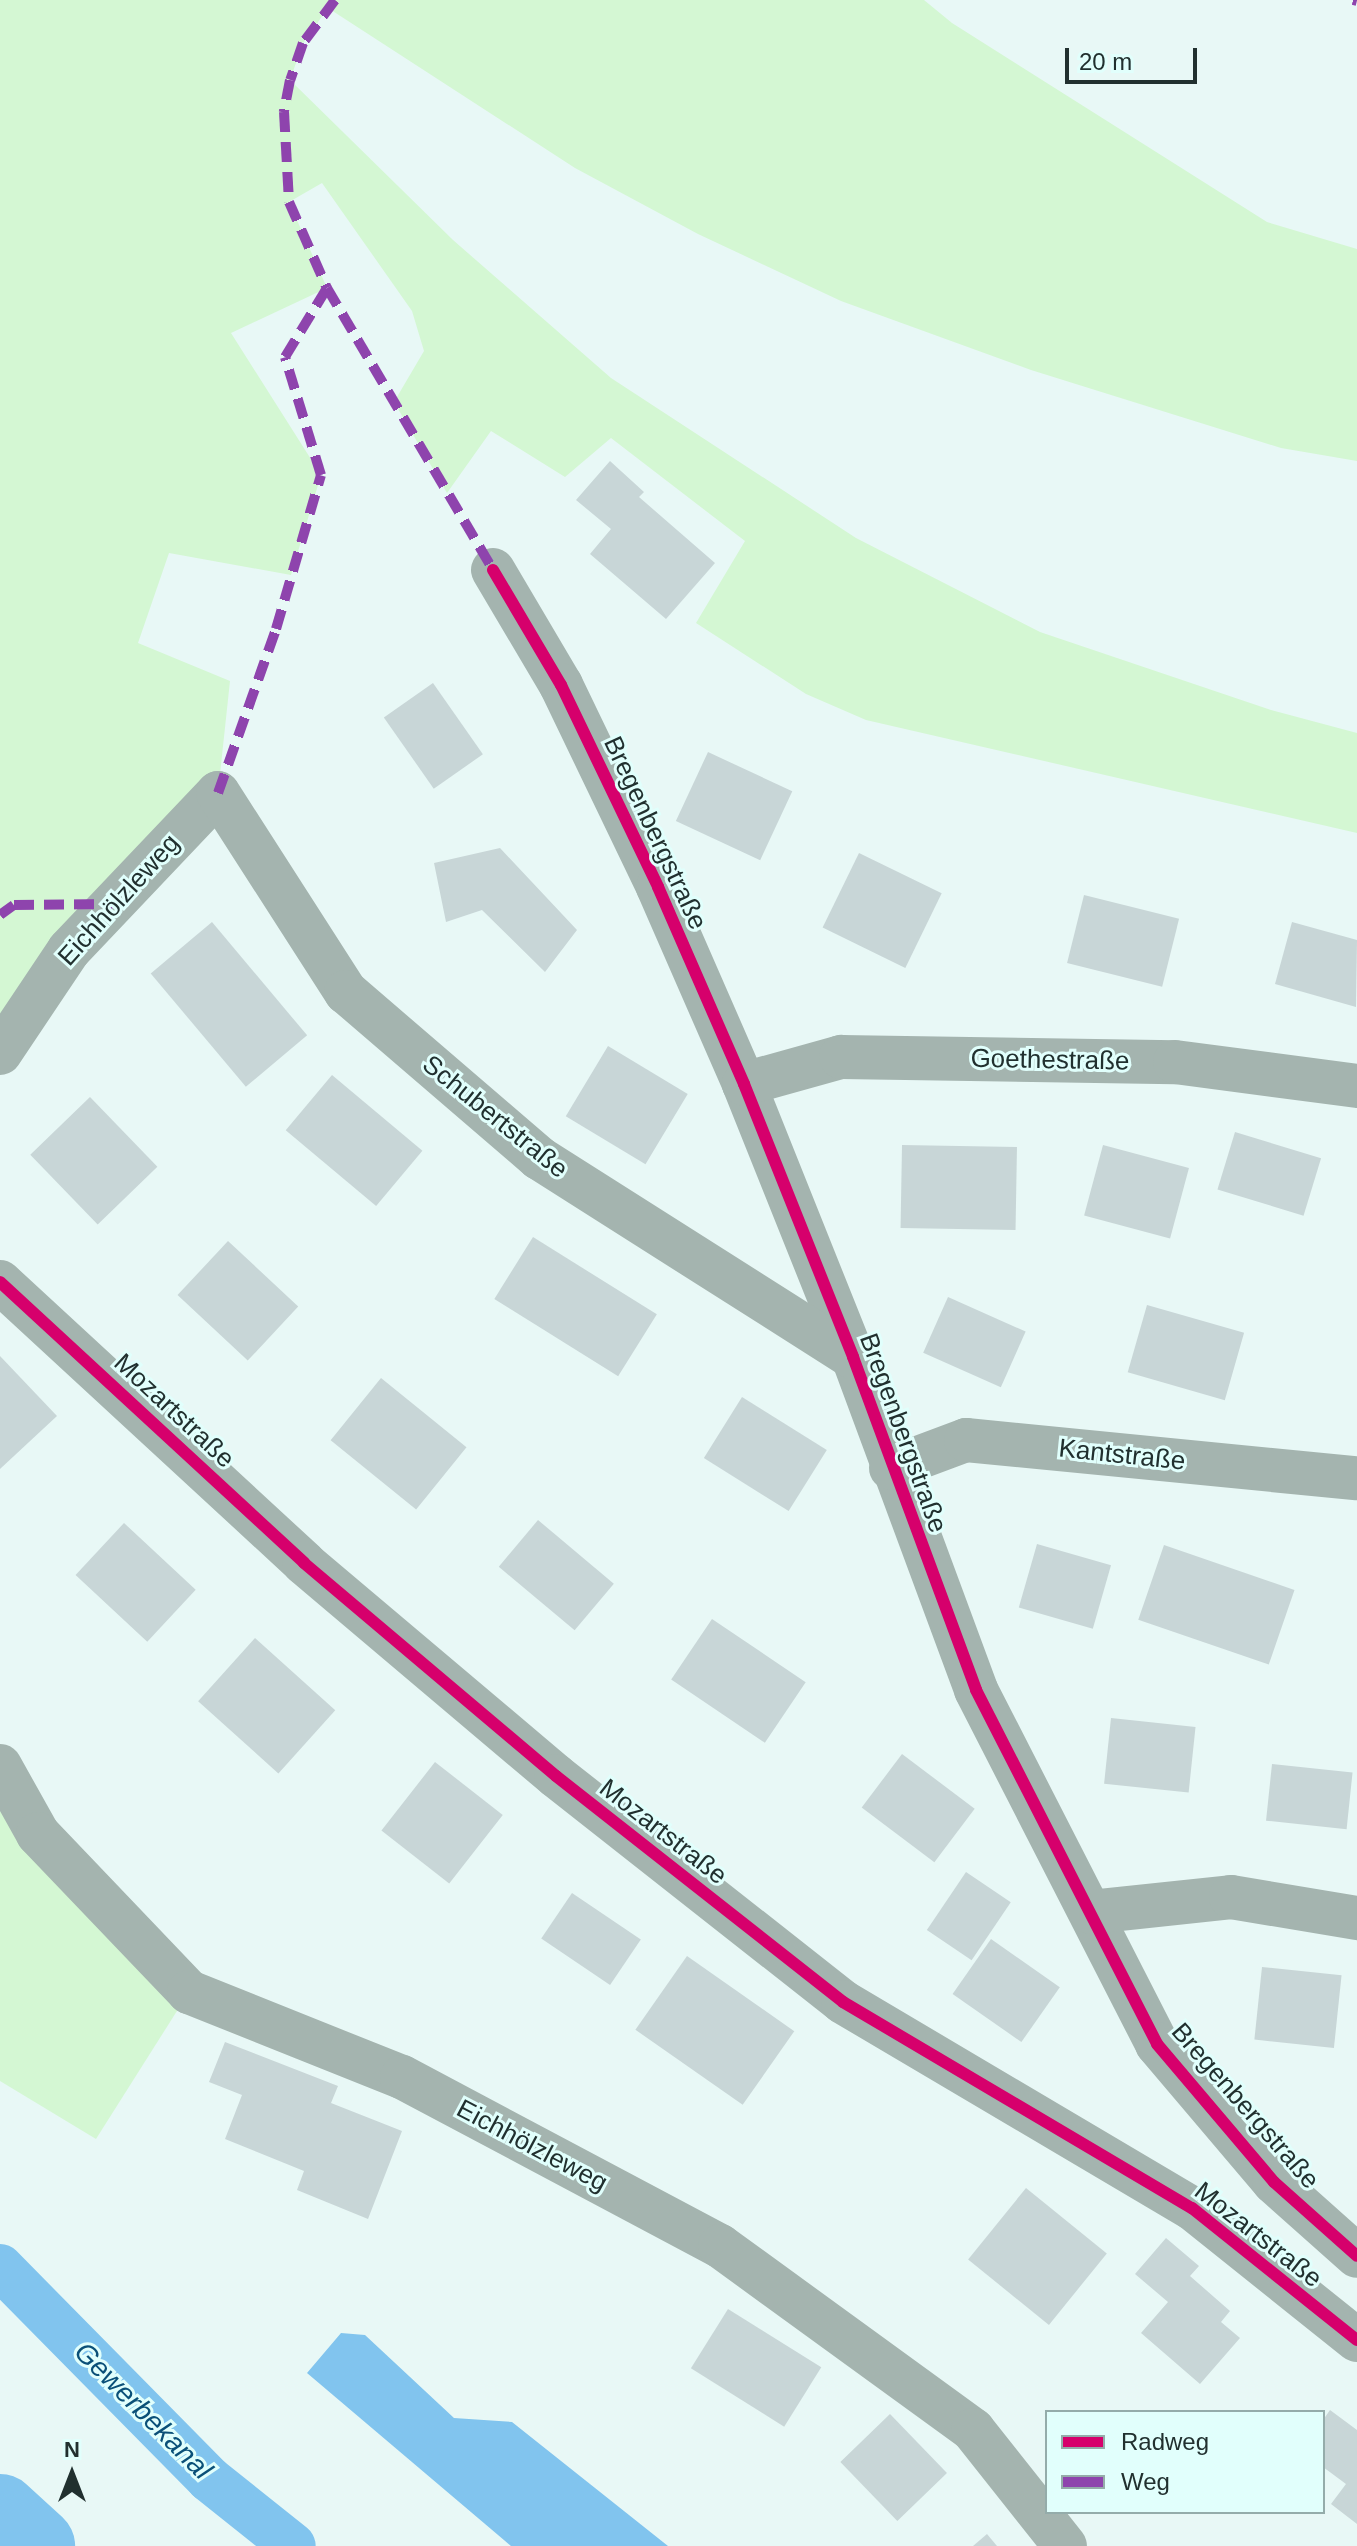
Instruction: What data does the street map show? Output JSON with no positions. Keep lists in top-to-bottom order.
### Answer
{
  "streets": {
    "street": [
      "Bregenbergstraße",
      "Eichhölzleweg",
      "Goethestraße",
      "Schubertstraße",
      "Mozartstraße",
      "Kantstraße"
    ]
  },
  "crossings": [
    ["Bregenbergstraße", "Goethestraße"],
    ["Bregenbergstraße", "Schubertstraße"],
    ["Bregenbergstraße", "Kantstraße"],
    ["Eichhölzleweg", "Schubertstraße"]
  ],
  "water": ["Gewerbekanal"],
  "legend": ["Radweg", "Weg"],
  "scale_bar": "20 m",
  "north": "top"
}
